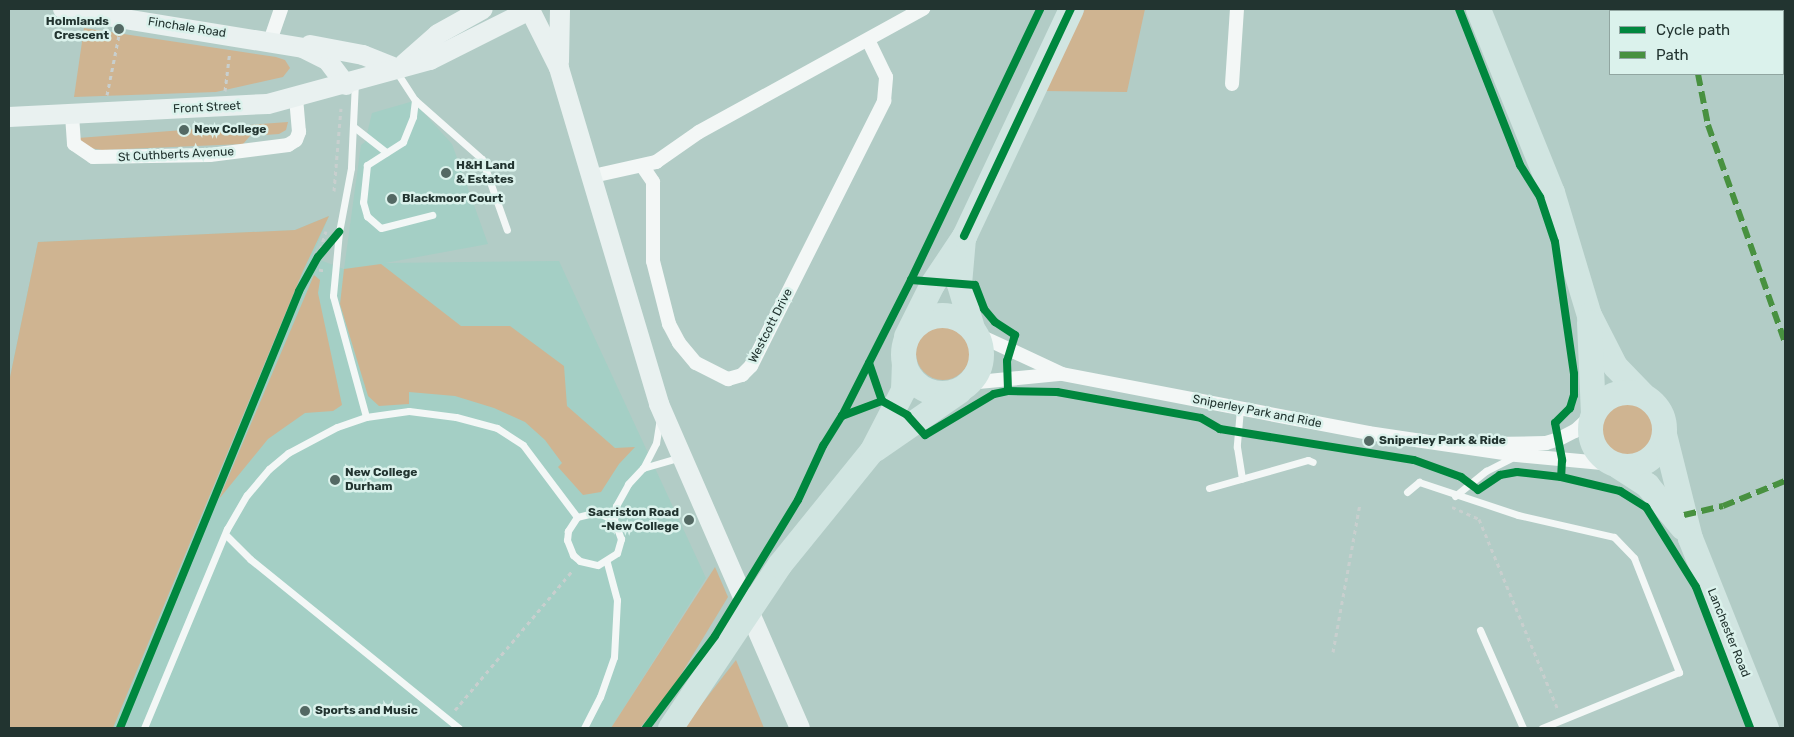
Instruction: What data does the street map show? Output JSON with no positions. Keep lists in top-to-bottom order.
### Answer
{
  "streets": {
    "highway": ["Lanchester Road"],
    "street": [
      "Finchale Road",
      "Front Street",
      "St Cuthberts Avenue",
      "Westcott Drive",
      "Sniperley Park and Ride"
    ]
  },
  "crossings": [
    ["Finchale Road", "Front Street"],
    ["Front Street", "St Cuthberts Avenue"]
  ],
  "places": [
    "Holmlands Crescent",
    "New College",
    "H&H Land & Estates",
    "Blackmoor Court",
    "Sniperley Park & Ride",
    "New College Durham",
    "Sacriston Road -New College",
    "Sports and Music"
  ],
  "legend": ["Cycle path", "Path"]
}
